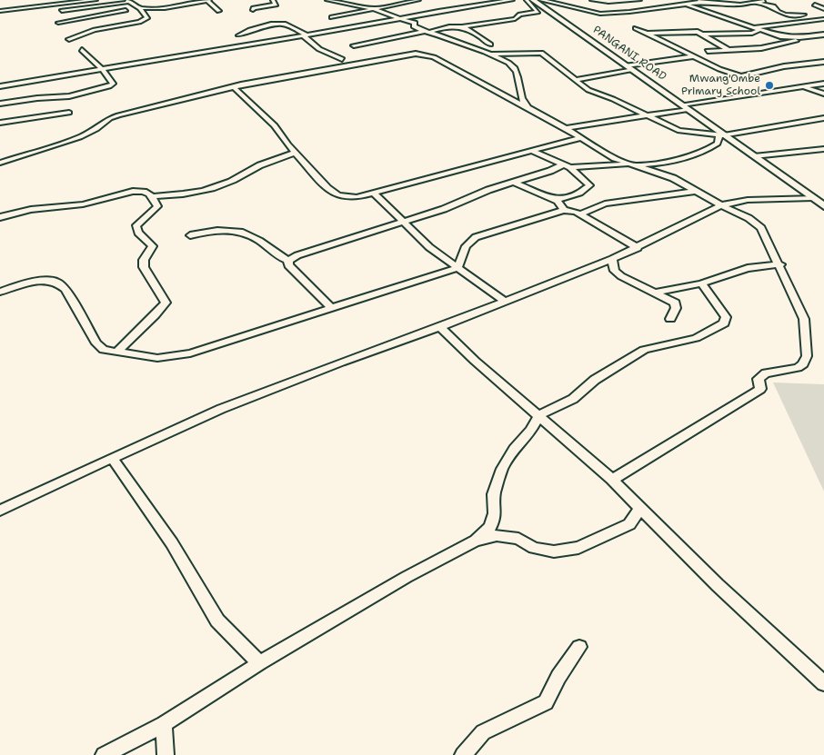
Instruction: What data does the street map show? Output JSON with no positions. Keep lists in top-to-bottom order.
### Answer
{
  "streets": {
    "main road": ["PANGANI ROAD"]
  },
  "places": ["Mwang'Ombe Primary School"]
}
